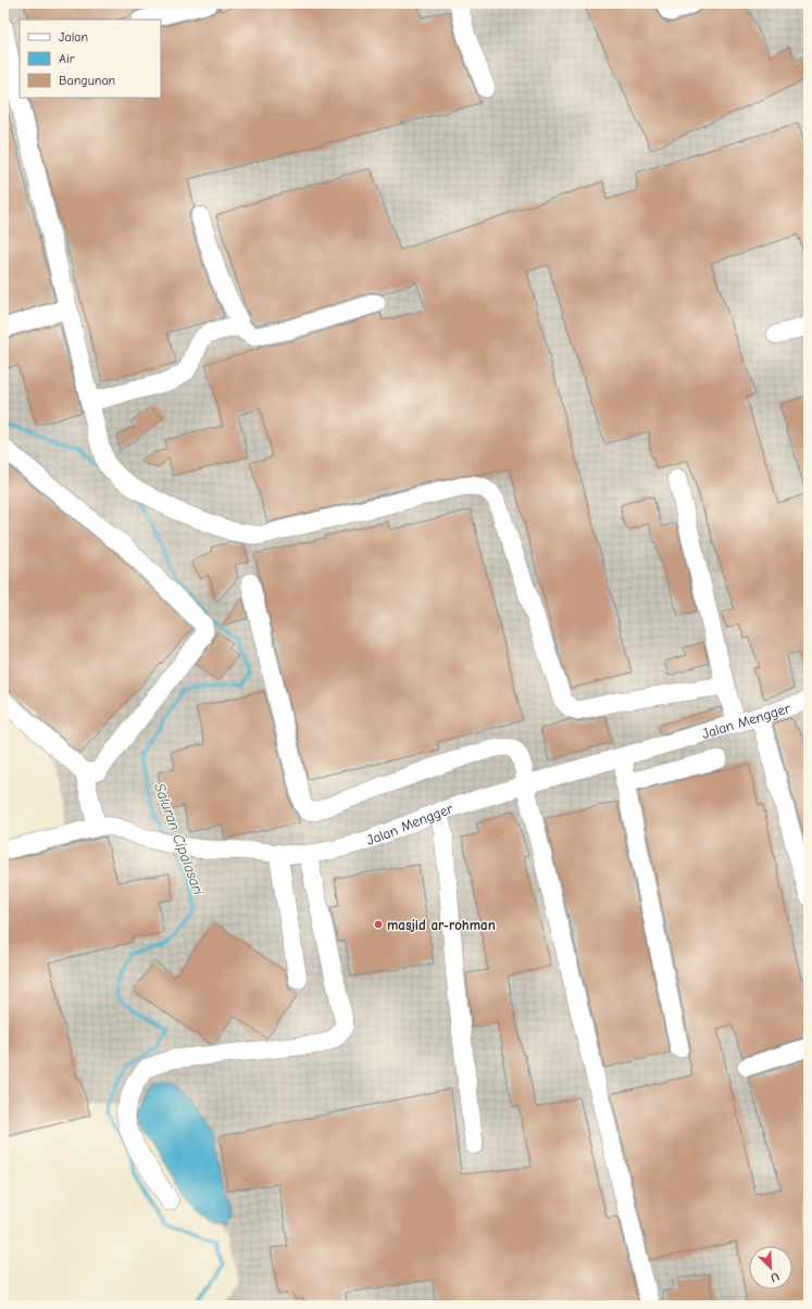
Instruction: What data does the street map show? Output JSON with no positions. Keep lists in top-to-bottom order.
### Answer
{
  "streets": {
    "street": ["Jalan Mengger"]
  },
  "water": ["Saluran Cipalasari"],
  "places": ["masjid ar-rohman"],
  "legend": ["Jalan", "Air", "Bangunan"],
  "north": "bottom right"
}
